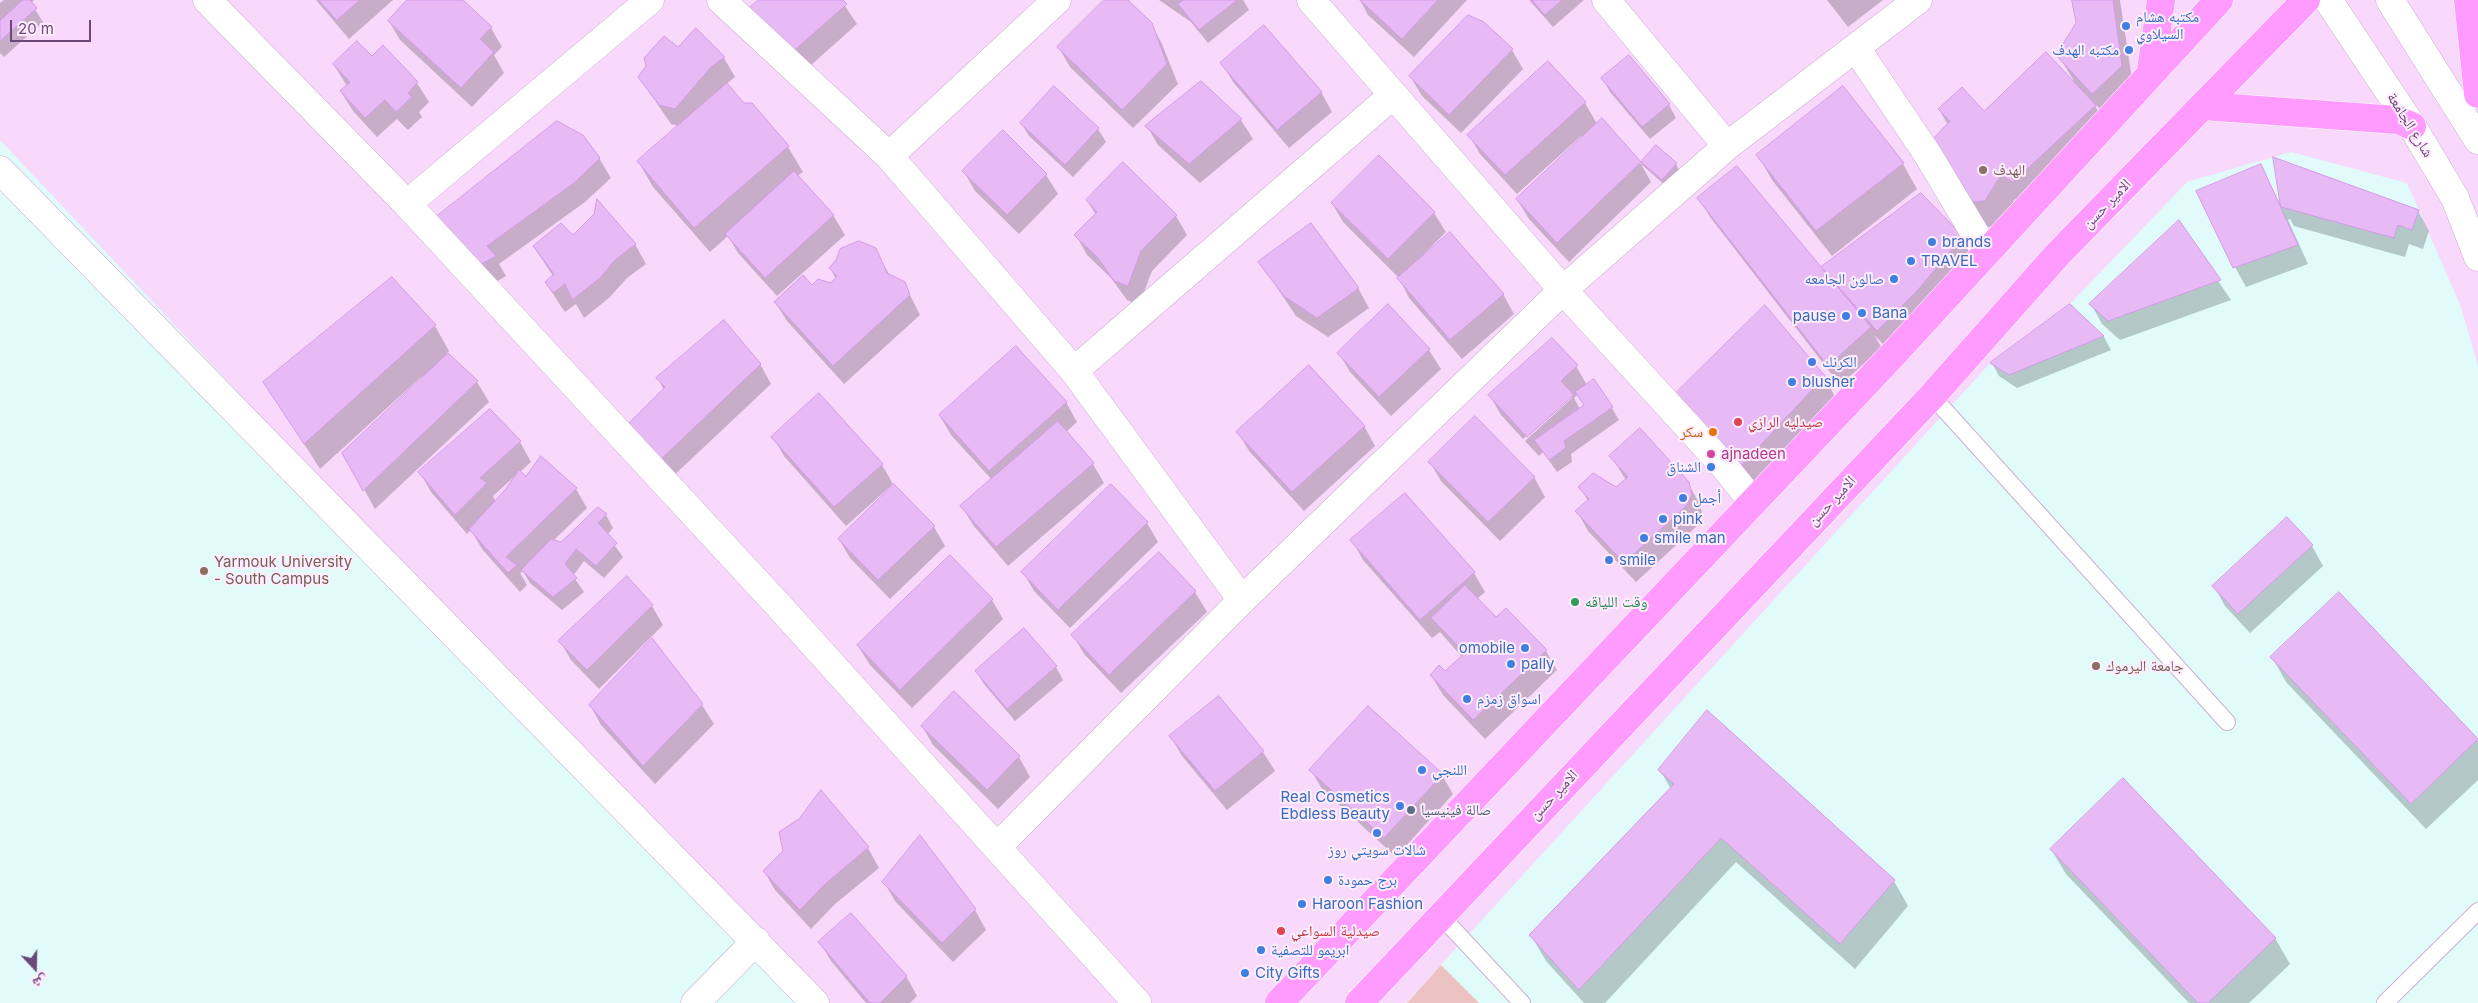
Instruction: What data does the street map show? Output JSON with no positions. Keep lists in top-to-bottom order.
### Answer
{
  "streets": {
    "main road": ["الامير حسن"],
    "street": ["شارع الجامعة"]
  },
  "places": [
    "مكتبه هشام السيلاوي",
    "مكتبه الهدف",
    "الهدف",
    "brands",
    "TRAVEL",
    "صالون الجامعه",
    "Bana",
    "pause",
    "الكرنك",
    "blusher",
    "صيدليه الرازي",
    "سكر",
    "ajnadeen",
    "الشناق",
    "أجمل",
    "pink",
    "smile man",
    "smile",
    "Yarmouk University - South Campus",
    "وقت اللياقه",
    "omobile",
    "pally",
    "جامعة اليرموك",
    "اسواق زمزم",
    "اللنجي",
    "Real Cosmetics Ebdless Beauty",
    "صالة فينيسيا",
    "شالات سويتي روز",
    "برج حمودة",
    "Haroon Fashion",
    "صيدلية السواعي",
    "ابريمو للتصفية",
    "City Gifts"
  ],
  "scale_bar": "20 m",
  "north": "bottom"
}
